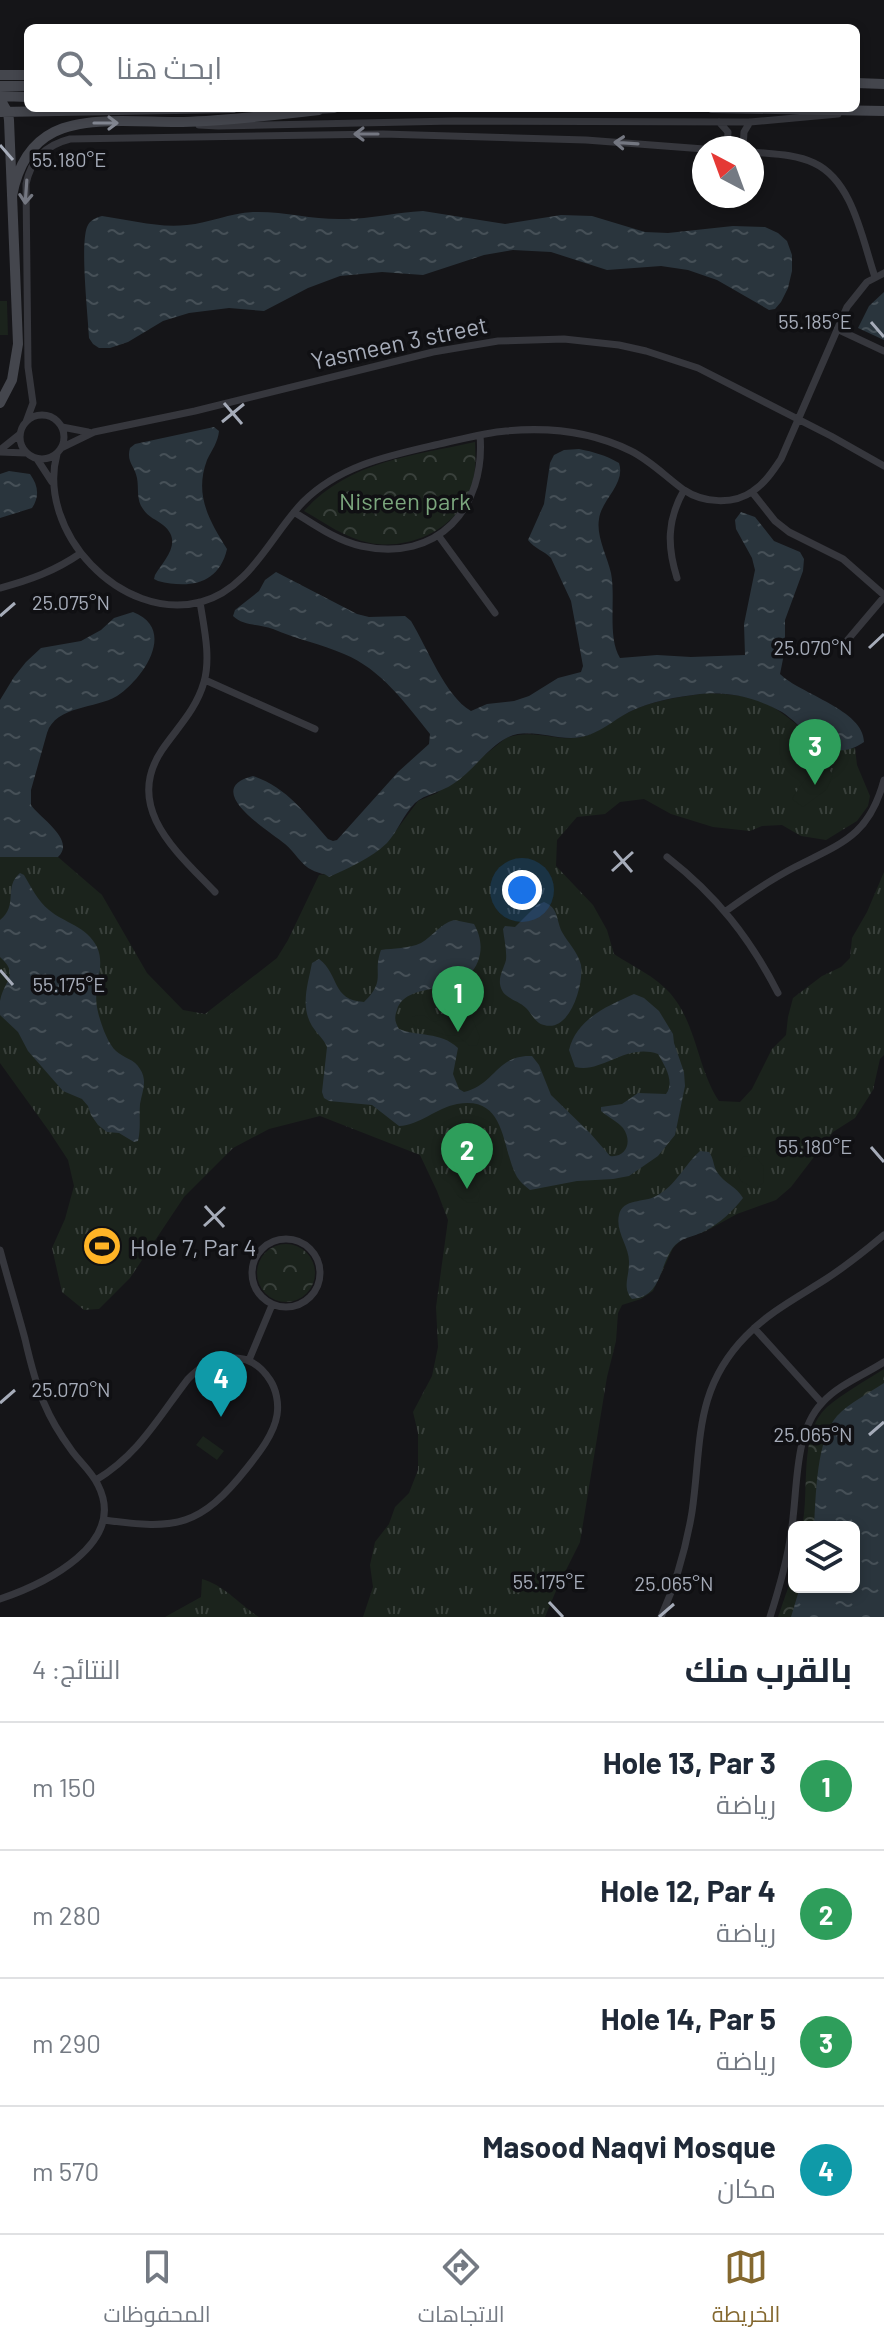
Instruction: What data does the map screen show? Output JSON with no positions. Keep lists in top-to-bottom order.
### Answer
{
  "streets": {
    "street": ["Yasmeen 3 street"]
  },
  "parks": ["Nisreen park"],
  "places": {
    "sports": ["Hole 7, Par 4"]
  },
  "north": "top left",
  "page": {
    "search": "ابحث هنا",
    "pins": [
      "3",
      "1",
      "2",
      "4"
    ],
    "heading": ["بالقرب منك", "النتائج: 4"],
    "list": [
      {
        "mark": "1",
        "name": "Hole 13, Par 3",
        "note": "رياضة",
        "value": "150 m"
      },
      {
        "mark": "2",
        "name": "Hole 12, Par 4",
        "note": "رياضة",
        "value": "280 m"
      },
      {
        "mark": "3",
        "name": "Hole 14, Par 5",
        "note": "رياضة",
        "value": "290 m"
      },
      {
        "mark": "4",
        "name": "Masood Naqvi Mosque",
        "note": "مكان",
        "value": "570 m"
      }
    ],
    "nav": ["الخريطة", "الاتجاهات", "المحفوظات"]
  },
  "coordinates": [
    "55.180°E",
    "55.185°E",
    "25.075°N",
    "25.070°N",
    "55.175°E",
    "25.065°N"
  ]
}
